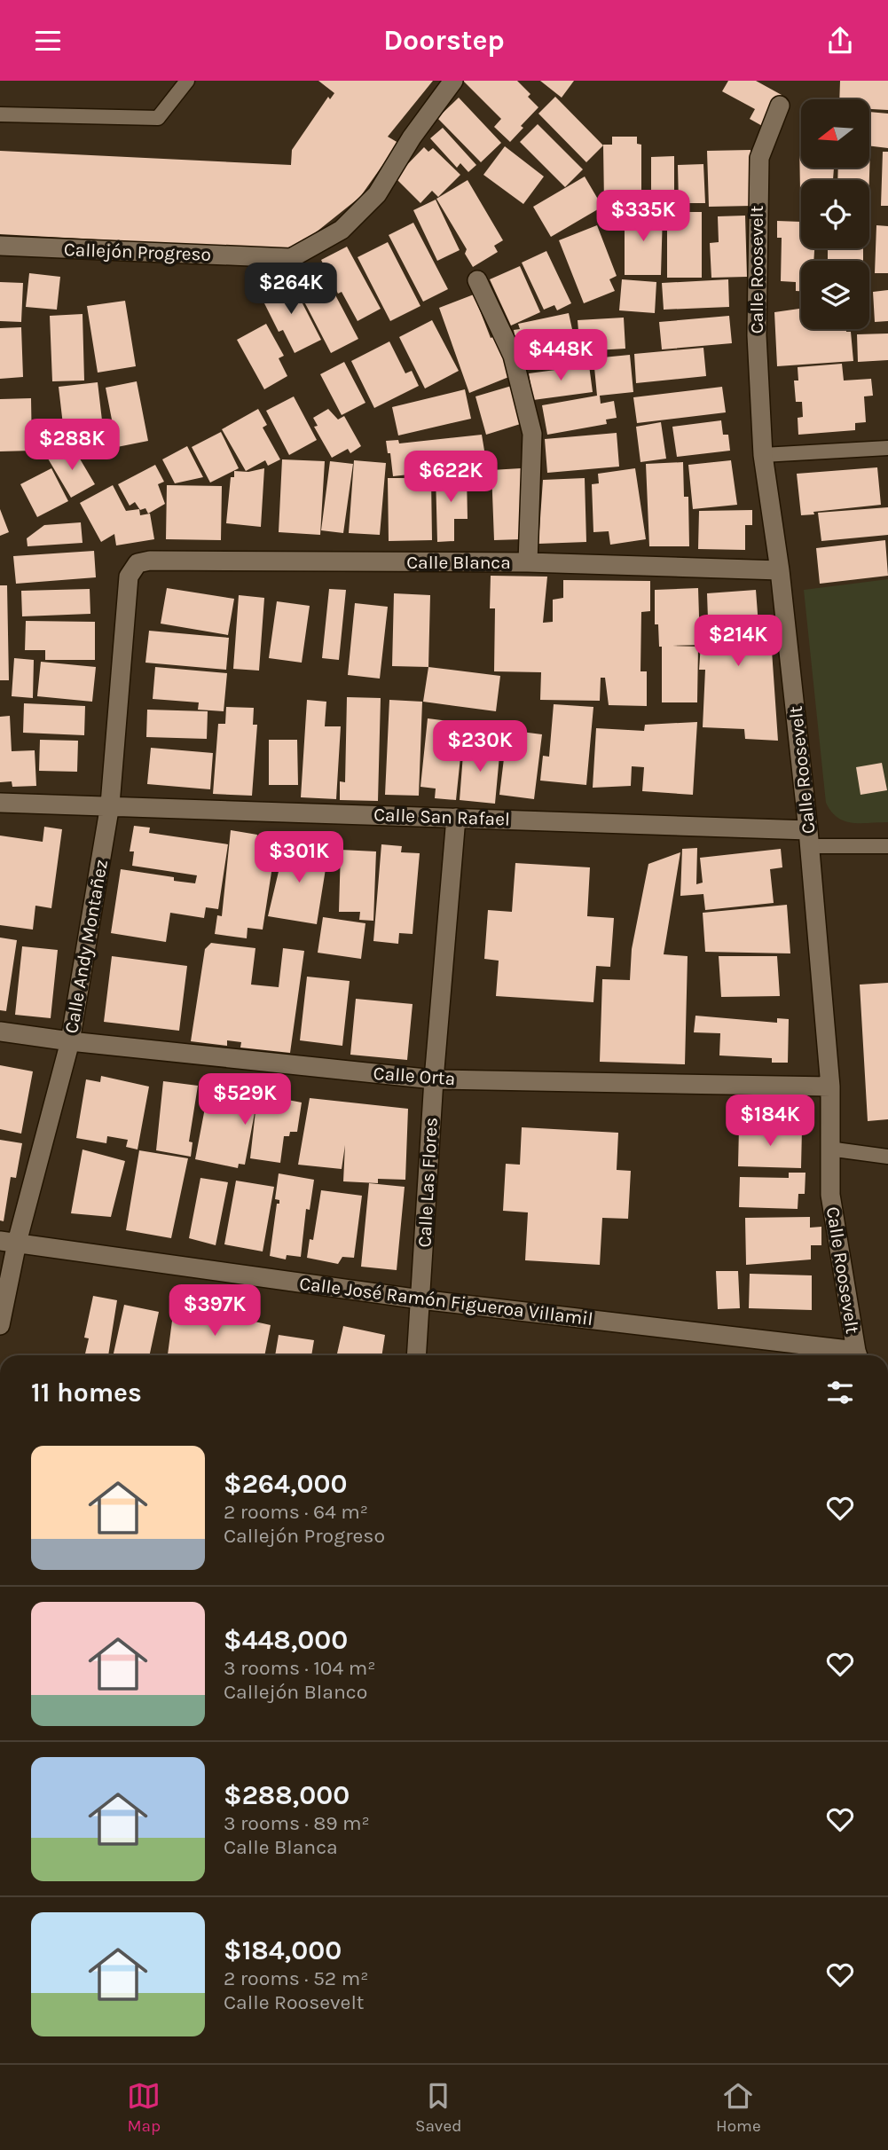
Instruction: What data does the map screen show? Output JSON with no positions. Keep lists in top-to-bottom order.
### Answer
{
  "streets": {
    "street": [
      "Callejón Progreso",
      "Calle Roosevelt",
      "Calle Blanca",
      "Calle San Rafael",
      "Calle Andy Montañez",
      "Calle Orta",
      "Calle Las Flores",
      "Calle José Ramón Figueroa Villamil"
    ]
  },
  "crossings": [
    ["Calle Roosevelt", "Calle Blanca"],
    ["Calle Roosevelt", "Calle San Rafael"],
    ["Calle Roosevelt", "Calle Orta"],
    ["Calle Blanca", "Calle Andy Montañez"],
    ["Calle San Rafael", "Calle Andy Montañez"],
    ["Calle San Rafael", "Calle Las Flores"],
    ["Calle Andy Montañez", "Calle Orta"],
    ["Calle Andy Montañez", "Calle José Ramón Figueroa Villamil"],
    ["Calle Orta", "Calle Las Flores"],
    ["Calle Las Flores", "Calle José Ramón Figueroa Villamil"]
  ],
  "north": "left",
  "page": {
    "header": "Doorstep",
    "price": [
      "$335K",
      "$264K",
      "$448K",
      "$288K",
      "$622K",
      "$214K",
      "$230K",
      "$301K",
      "$529K",
      "$184K",
      "$397K"
    ],
    "heading": "11 homes",
    "list": [
      {
        "name": "$264,000",
        "note": "2 rooms · 64 m² · Callejón Progreso"
      },
      {
        "name": "$448,000",
        "note": "3 rooms · 104 m² · Callejón Blanco"
      },
      {
        "name": "$288,000",
        "note": "3 rooms · 89 m² · Calle Blanca"
      },
      {
        "name": "$184,000",
        "note": "2 rooms · 52 m² · Calle Roosevelt"
      }
    ],
    "tabs": ["Map", "Saved", "Home"]
  }
}
